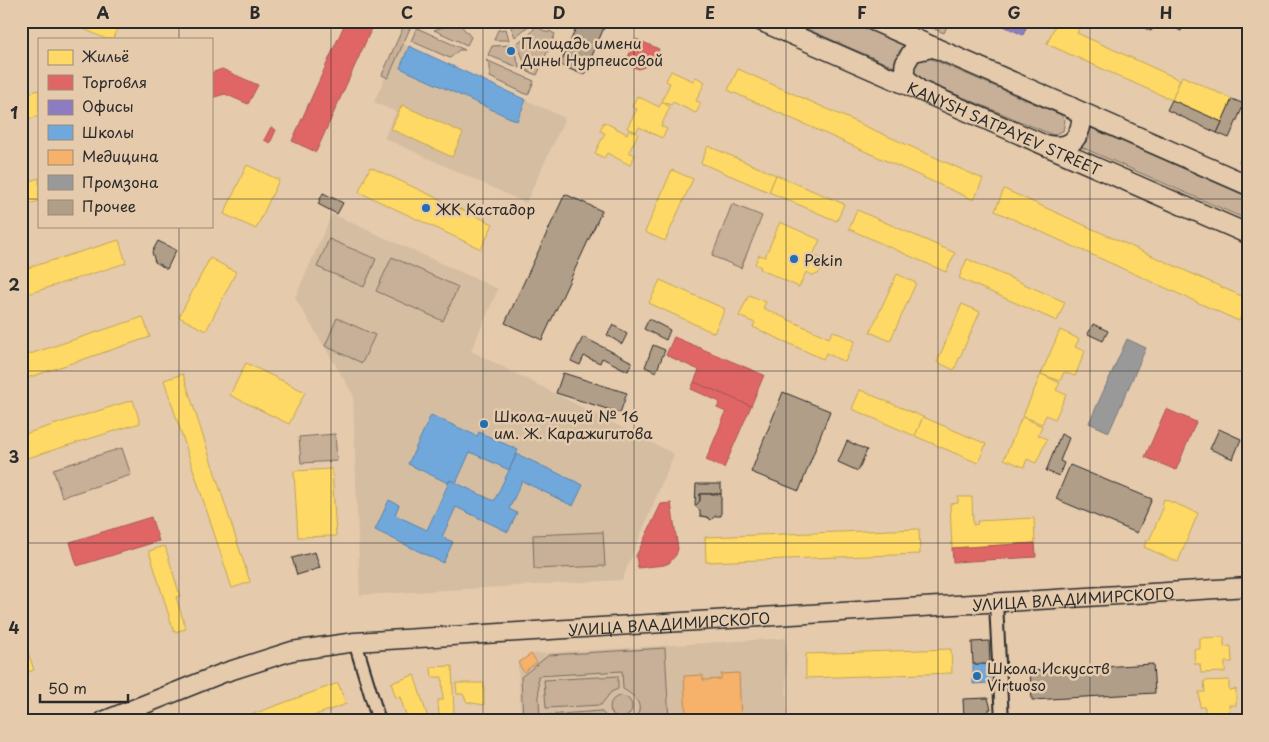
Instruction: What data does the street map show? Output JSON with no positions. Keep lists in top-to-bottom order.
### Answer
{
  "streets": {
    "main road": ["KANYSH SATPAYEV STREET"],
    "street": ["УЛИЦА ВЛАДИМИРСКОГО"]
  },
  "places": [
    "Площадь имени Дины Нурпеисовой",
    "ЖК Кастадор",
    "Pekin",
    "Школа-лицей № 16 им. Ж. Каражигитова",
    "Школа Искусств Virtuoso"
  ],
  "legend": [
    "Жильё",
    "Торговля",
    "Офисы",
    "Школы",
    "Медицина",
    "Промзона",
    "Прочее"
  ],
  "scale_bar": "50 m",
  "grid": {
    "columns": [
      "A",
      "B",
      "C",
      "D",
      "E",
      "F",
      "G",
      "H"
    ],
    "rows": [
      "1",
      "2",
      "3",
      "4"
    ]
  }
}
